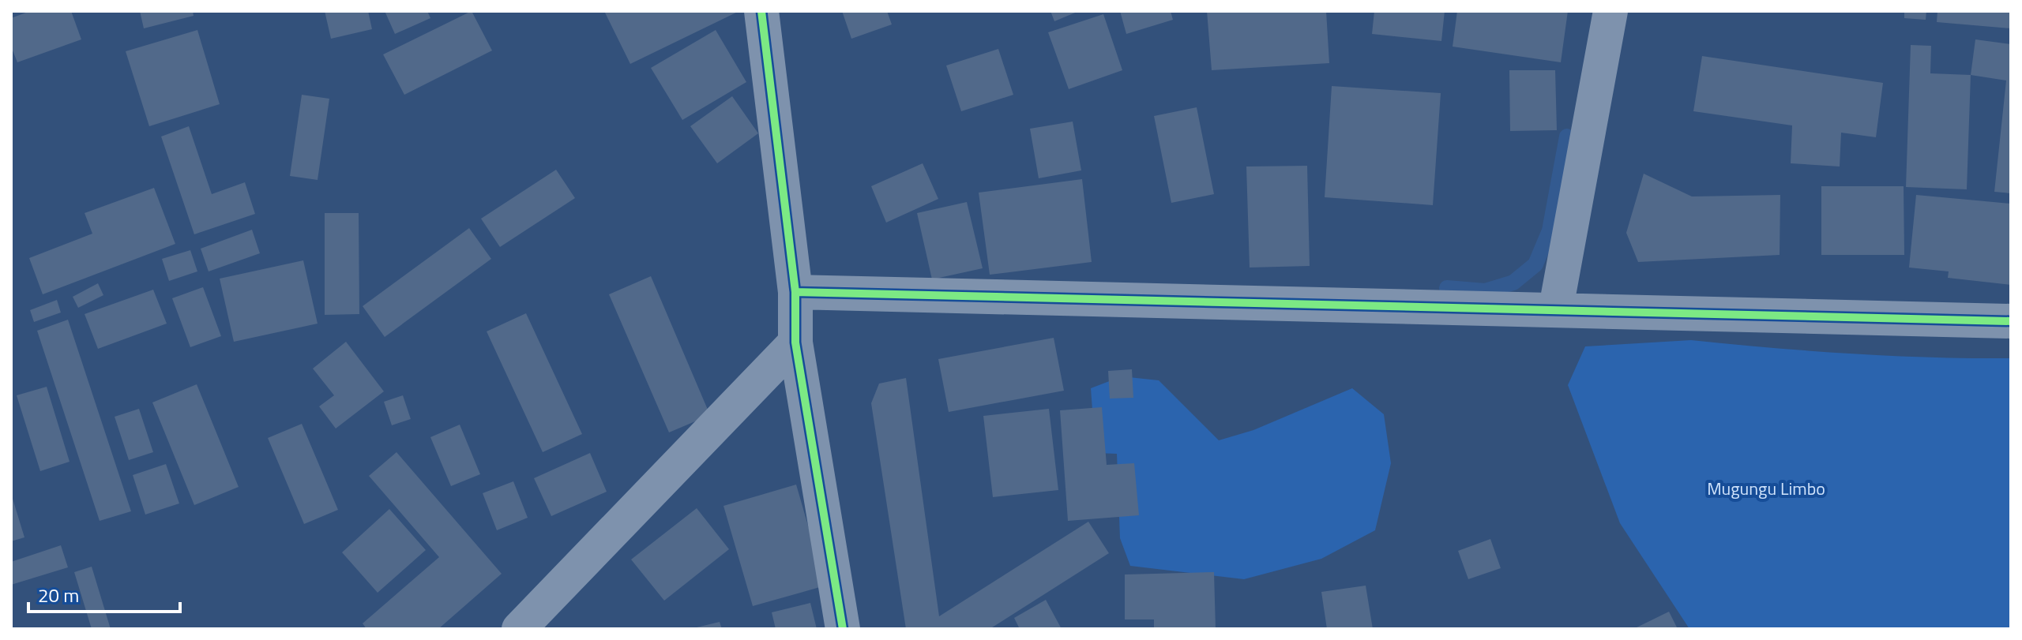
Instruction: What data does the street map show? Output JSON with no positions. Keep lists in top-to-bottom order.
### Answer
{
  "parks": ["Mugungu Limbo"],
  "scale_bar": "20 m"
}
